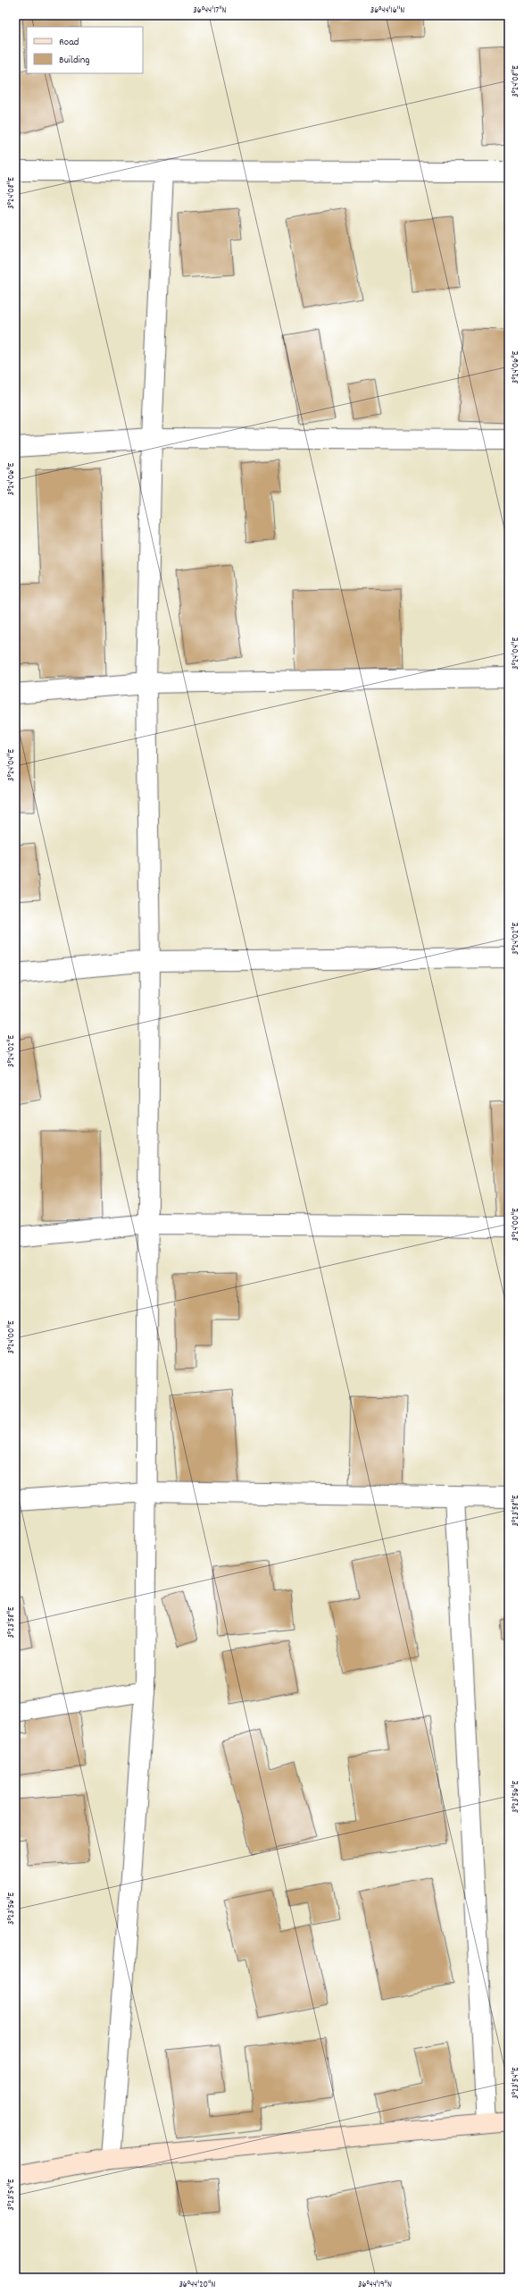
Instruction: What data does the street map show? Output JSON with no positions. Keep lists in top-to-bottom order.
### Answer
{
  "legend": ["Road", "Building"],
  "coordinates": [
    "36°44'17\"N",
    "36°44'16\"N",
    "3°24'08\"E",
    "3°24'06\"E",
    "3°24'04\"E",
    "3°24'02\"E",
    "3°24'00\"E",
    "3°23'58\"E",
    "3°23'56\"E",
    "3°23'54\"E",
    "36°44'20\"N",
    "36°44'19\"N"
  ]
}
